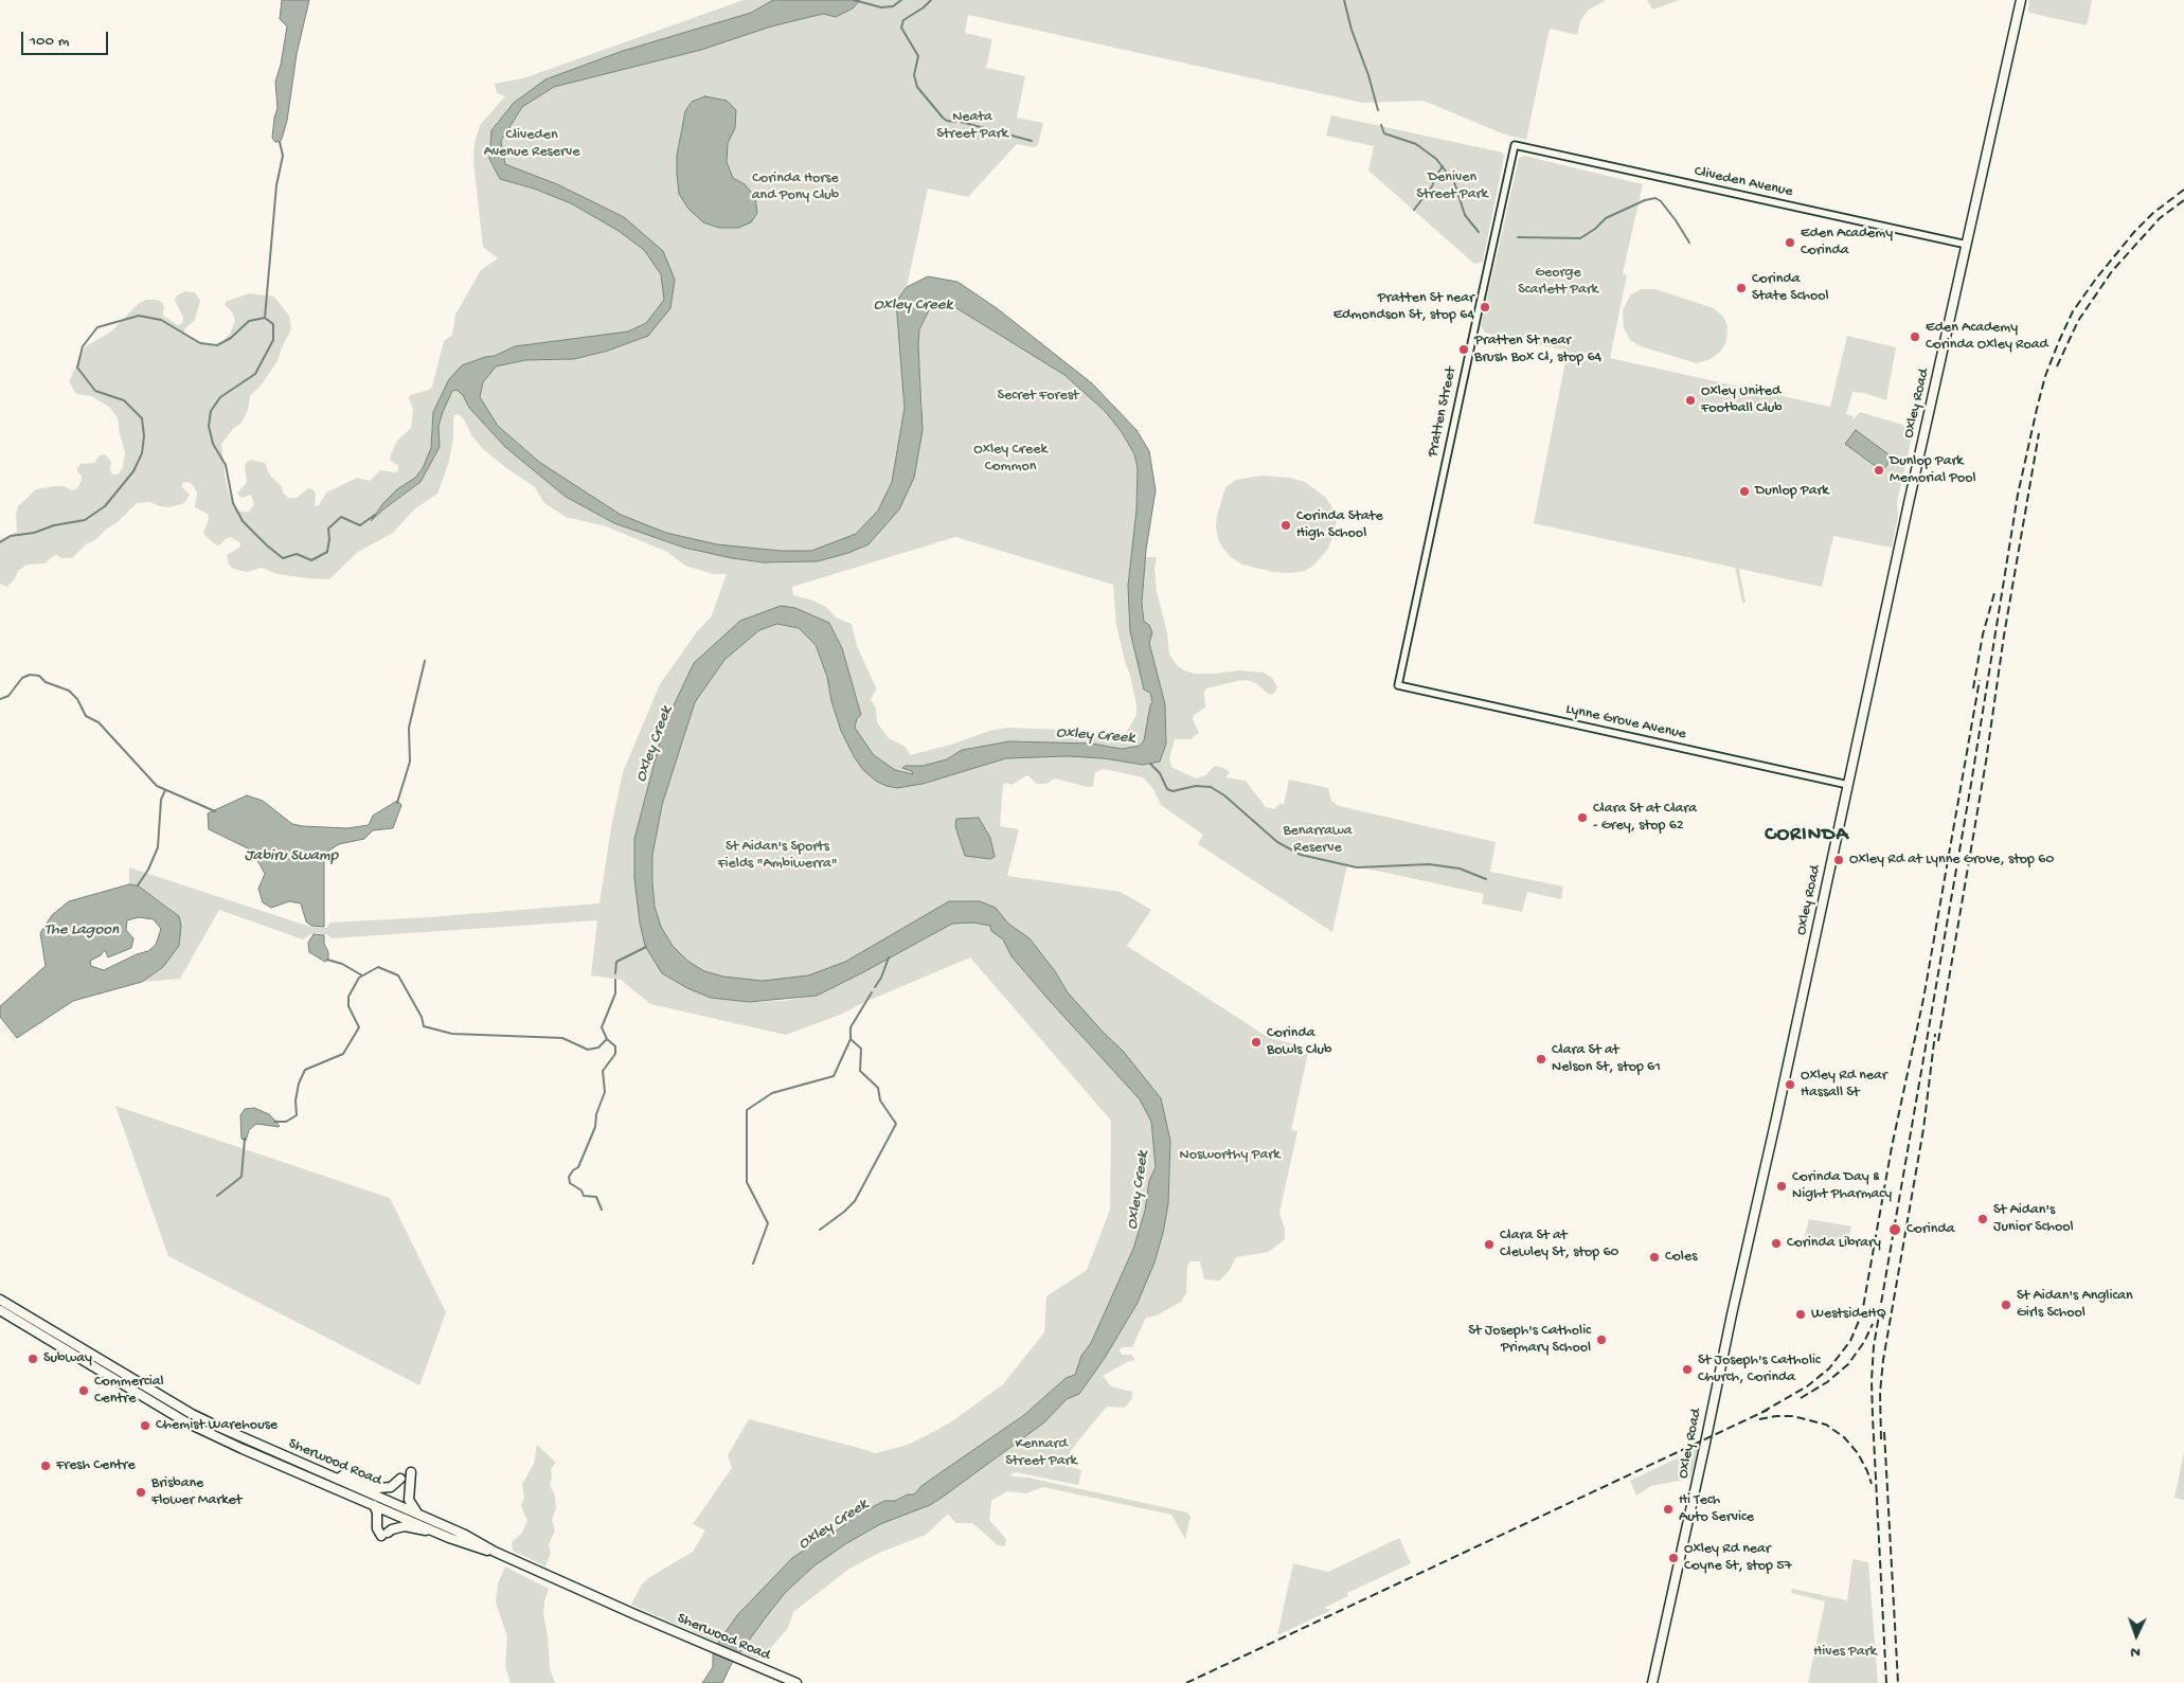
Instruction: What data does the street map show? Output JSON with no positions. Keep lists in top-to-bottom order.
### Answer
{
  "streets": {
    "main road": ["Oxley Road", "Sherwood Road"],
    "street": ["Cliveden Avenue", "Pratten Street", "Lynne Grove Avenue"]
  },
  "crossings": [
    ["Cliveden Avenue", "Oxley Road"],
    ["Cliveden Avenue", "Pratten Street"],
    ["Oxley Road", "Lynne Grove Avenue"],
    ["Pratten Street", "Lynne Grove Avenue"]
  ],
  "districts": ["CORINDA"],
  "water": ["Oxley Creek", "Jabiru Swamp", "The Lagoon"],
  "parks": [
    "Neata Street Park",
    "Cliveden Avenue Reserve",
    "Deniven Street Park",
    "Corinda Horse and Pony Club",
    "George Scarlett Park",
    "Secret Forest",
    "Oxley Creek Common",
    "Benarrawa Reserve",
    "St Aidan's Sports Fields \"Ambiwerra\"",
    "Nosworthy Park",
    "Kennard Street Park",
    "Hives Park"
  ],
  "places": [
    "Eden Academy Corinda",
    "Corinda State School",
    "Pratten St near Edmondson St, stop 64",
    "Eden Academy Corinda Oxley Road",
    "Pratten St near Brush Box Cl, stop 64",
    "Oxley United Football Club",
    "Dunlop Park Memorial Pool",
    "Dunlop Park",
    "Corinda State High School",
    "Clara St at Clara - Grey, stop 62",
    "Oxley Rd at Lynne Grove, stop 60",
    "Corinda Bowls Club",
    "Clara St at Nelson St, stop 61",
    "Oxley Rd near Hassall St",
    "Corinda Day & Night Pharmacy",
    "St Aidan's Junior School",
    "Corinda",
    "Corinda Library",
    "Clara St at Clewley St, stop 60",
    "Coles",
    "St Aidan's Anglican Girls School",
    "WestsideHQ",
    "St Joseph's Catholic Primary School",
    "Subway",
    "St Joseph's Catholic Church, Corinda",
    "Commercial Centre",
    "Chemist Warehouse",
    "Fresh Centre",
    "Brisbane Flower Market",
    "Hi Tech Auto Service",
    "Oxley Rd near Coyne St, stop 57"
  ],
  "scale_bar": "100 m",
  "north": "bottom"
}
